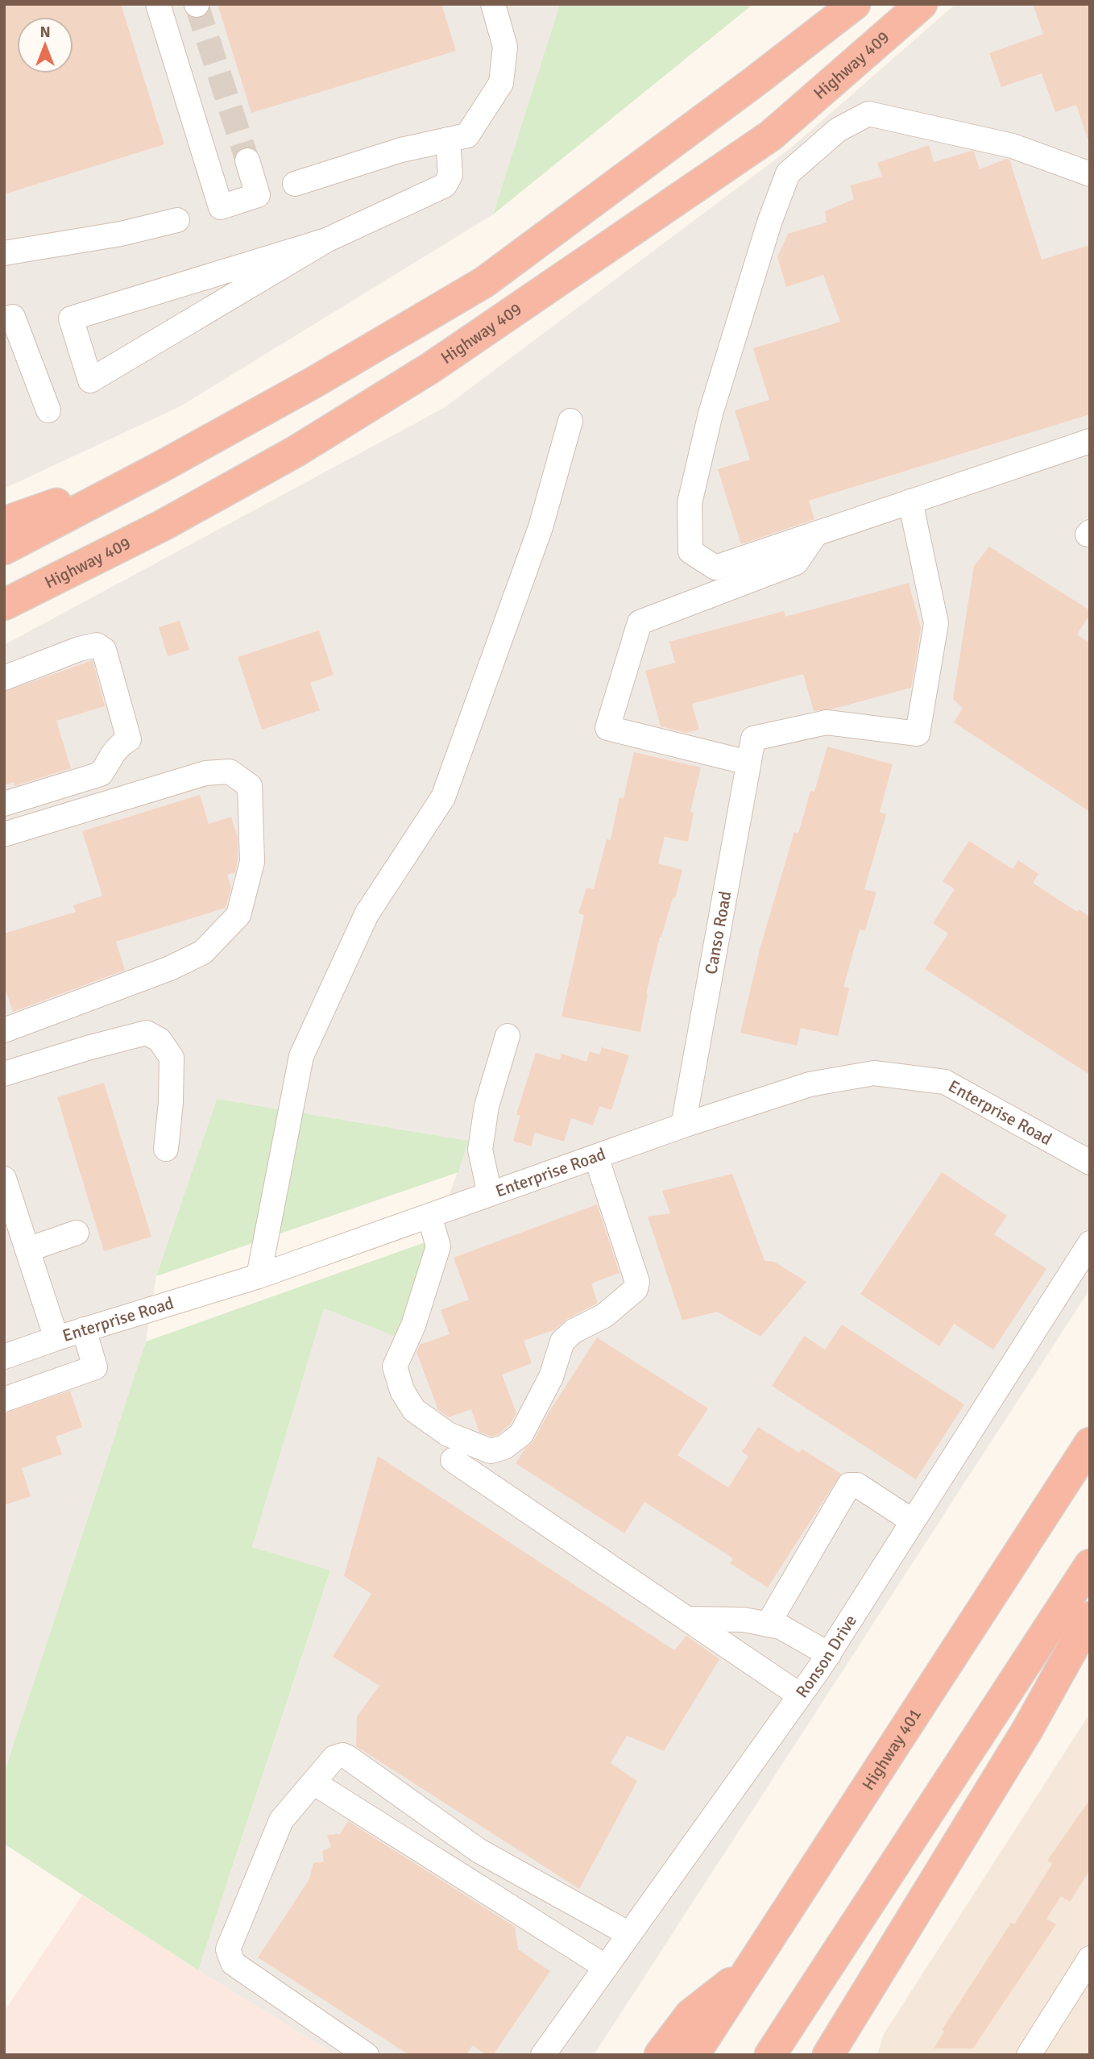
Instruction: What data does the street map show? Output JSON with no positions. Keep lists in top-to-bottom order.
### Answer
{
  "streets": {
    "highway": ["Highway 409", "Highway 401"],
    "street": ["Canso Road", "Enterprise Road", "Ronson Drive"]
  },
  "crossings": [
    ["Canso Road", "Enterprise Road"]
  ],
  "north": "top"
}
